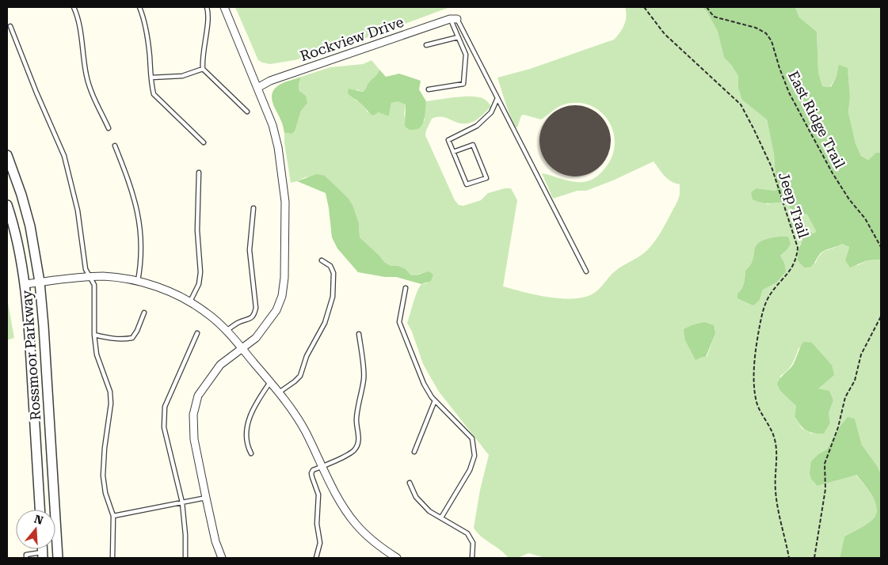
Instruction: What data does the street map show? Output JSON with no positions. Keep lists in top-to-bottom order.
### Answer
{
  "streets": {
    "street": ["Rockview Drive", "Rossmoor Parkway"],
    "path": ["East Ridge Trail", "Jeep Trail"]
  },
  "north": "top"
}
